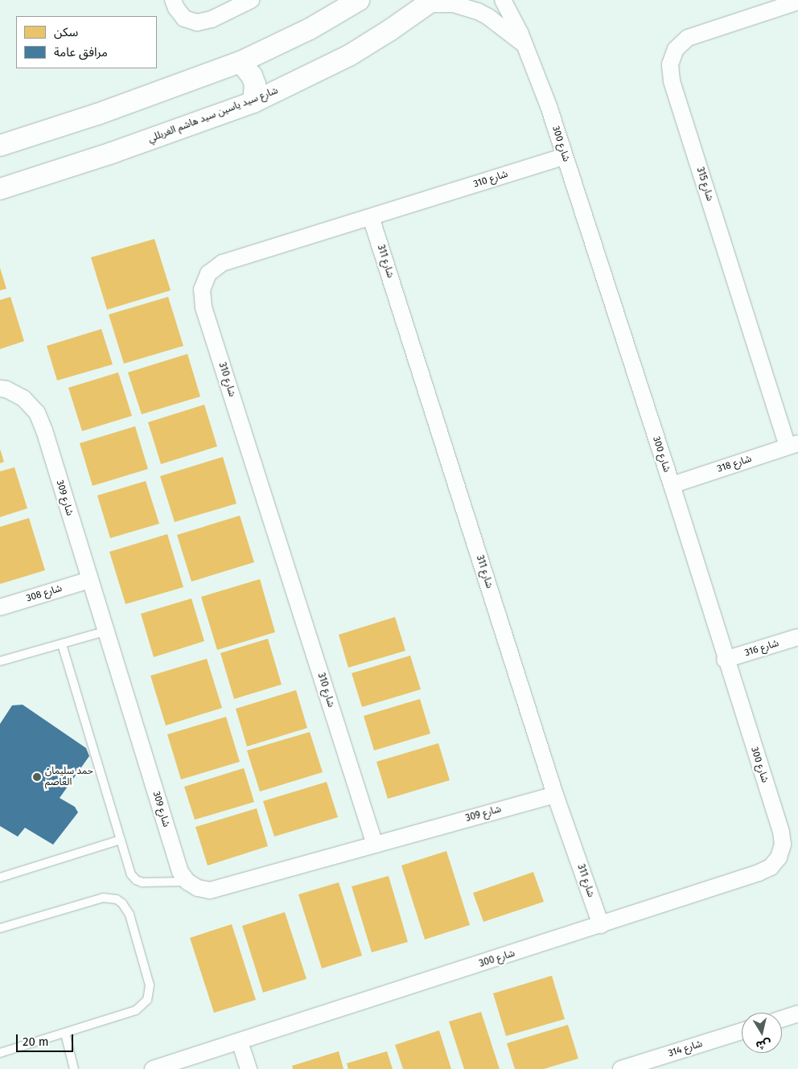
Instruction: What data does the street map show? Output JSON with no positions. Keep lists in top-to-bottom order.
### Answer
{
  "streets": {
    "street": [
      "شارع سيد ياسين سيد هاشم الغربللي",
      "شارع 300",
      "شارع 310",
      "شارع 315",
      "شارع 311",
      "شارع 318",
      "شارع 309",
      "شارع 308",
      "شارع 316",
      "شارع 314"
    ]
  },
  "crossings": [
    ["شارع سيد ياسين سيد هاشم الغربللي", "شارع 300"],
    ["شارع 300", "شارع 310"],
    ["شارع 300", "شارع 311"],
    ["شارع 300", "شارع 318"],
    ["شارع 300", "شارع 316"],
    ["شارع 310", "شارع 311"],
    ["شارع 310", "شارع 309"],
    ["شارع 315", "شارع 318"],
    ["شارع 311", "شارع 309"],
    ["شارع 309", "شارع 308"]
  ],
  "places": ["حمد سليمان العاصم"],
  "legend": ["سكن", "مرافق عامة"],
  "scale_bar": "20 m",
  "north": "bottom"
}
